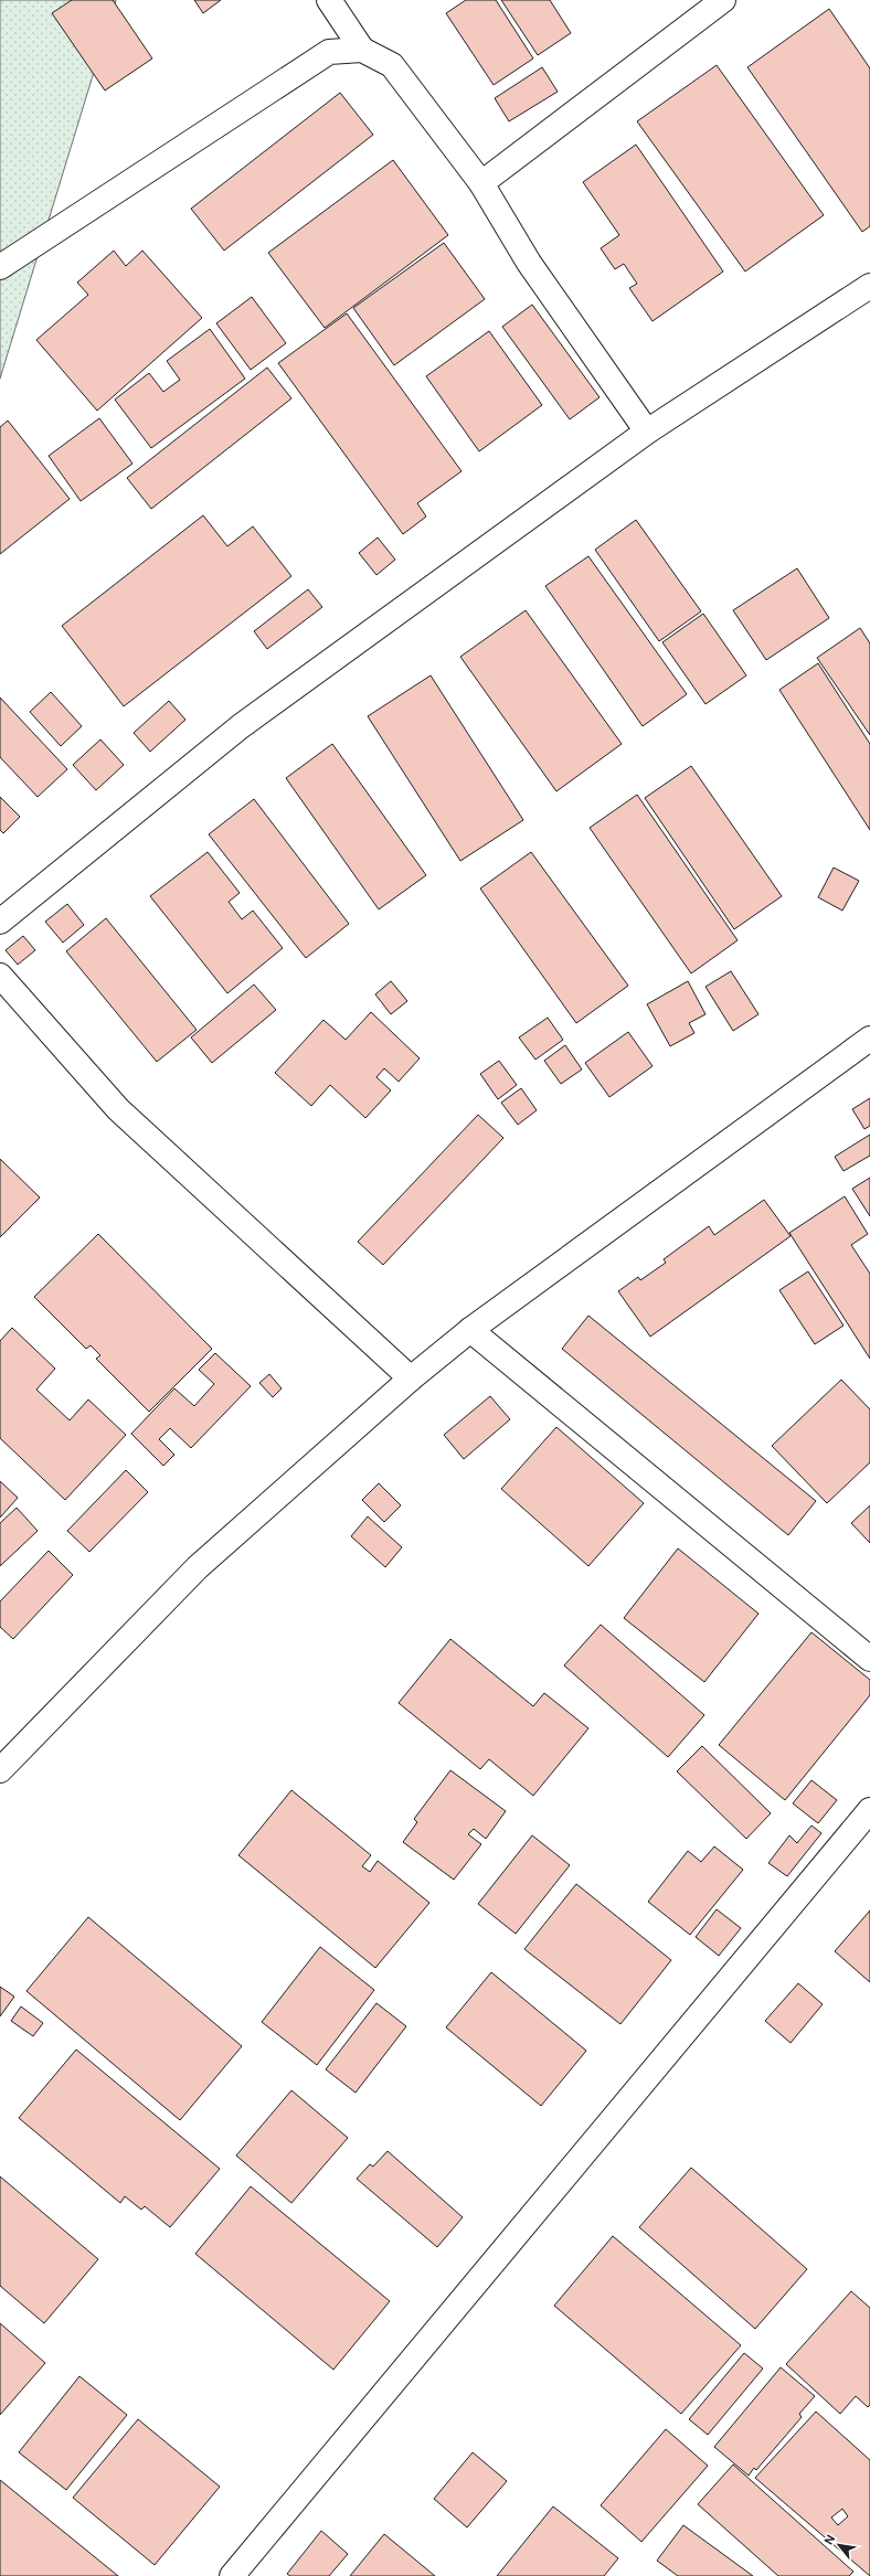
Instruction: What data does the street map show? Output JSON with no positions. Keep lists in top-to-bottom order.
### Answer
{
  "north": "top left"
}
